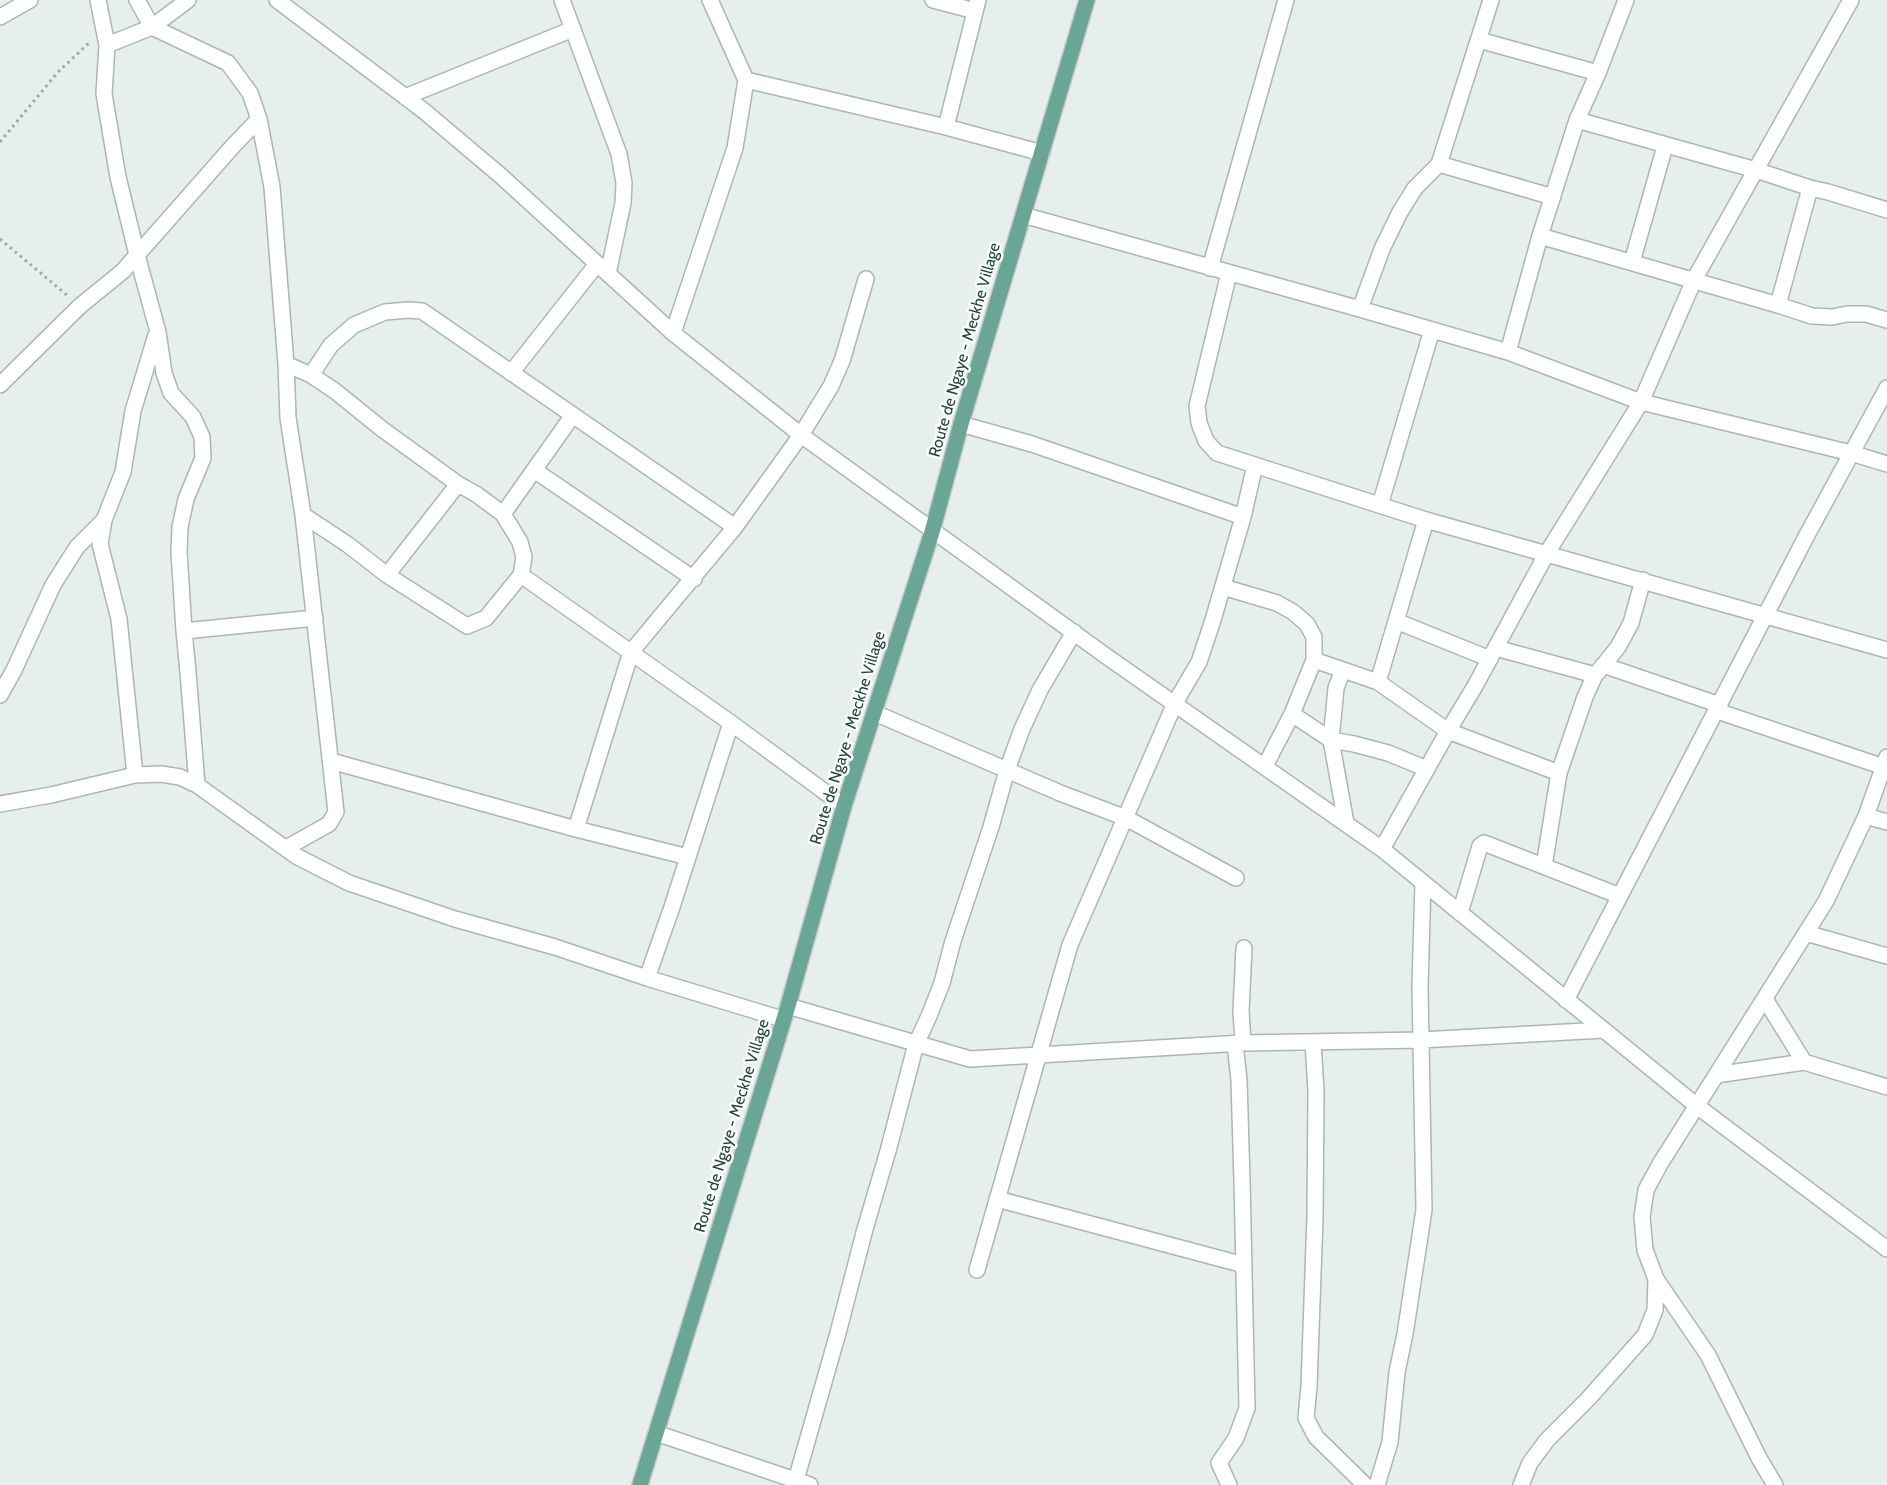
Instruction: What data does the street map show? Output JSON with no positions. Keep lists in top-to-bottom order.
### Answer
{
  "streets": {
    "main road": ["Route de Ngaye - Meckhe Village"]
  }
}
